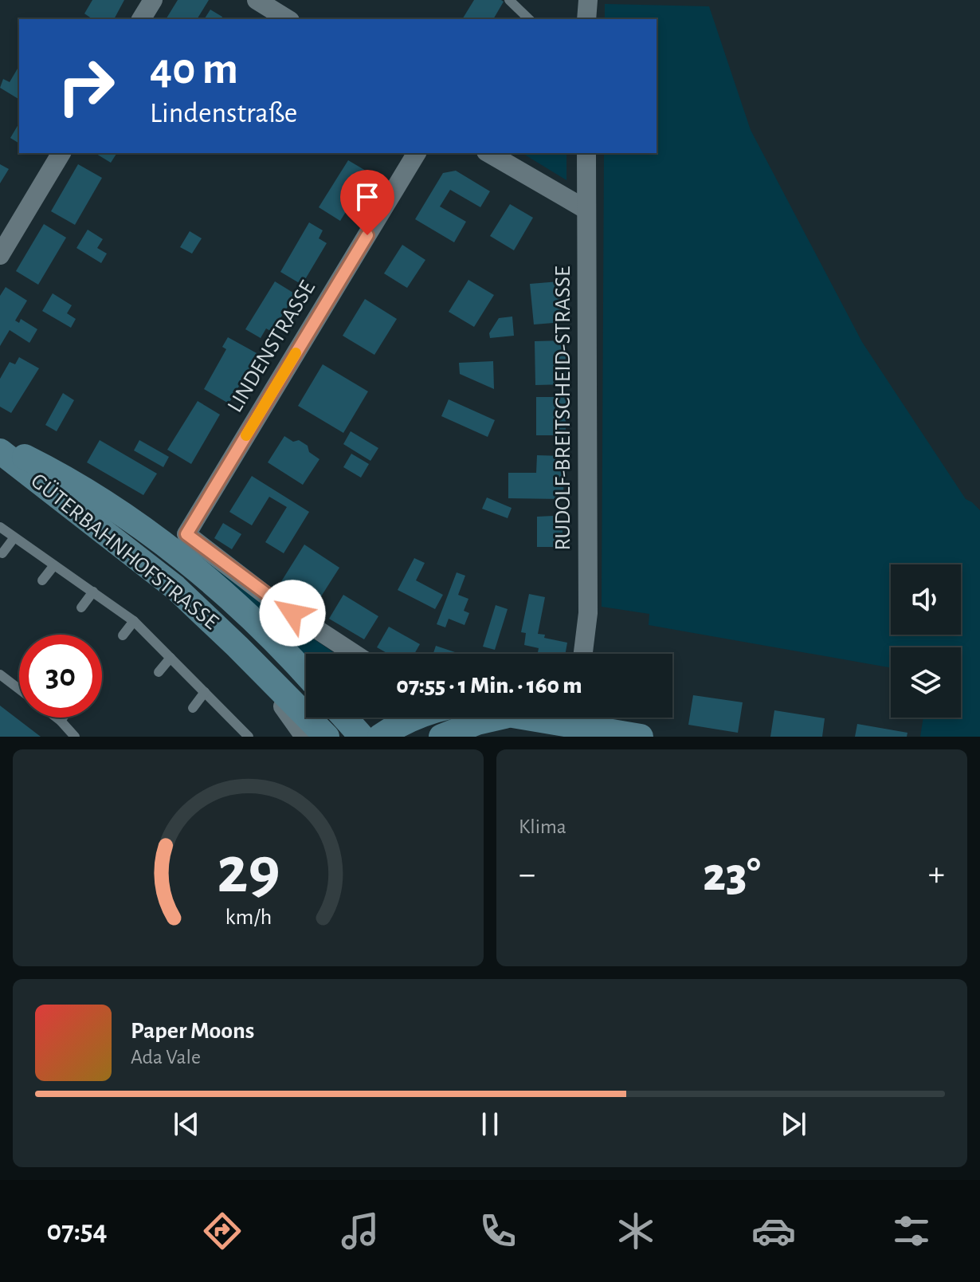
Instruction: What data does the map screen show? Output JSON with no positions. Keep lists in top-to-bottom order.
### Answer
{
  "streets": {
    "main road": ["GÜTERBAHNHOFSTRASSE"],
    "street": ["LINDENSTRASSE", "RUDOLF-BREITSCHEID-STRASSE"]
  },
  "page": {
    "turn": ["40 m", "Lindenstraße"],
    "limit": "30",
    "trip": "07:55 · 1 Min. · 160 m",
    "tile": "Klima",
    "heat": ["−", "23°", "+"],
    "song": ["Paper Moons", "Ada Vale"],
    "tabs": "07:54",
    "gauge": ["29", "km/h"]
  }
}
